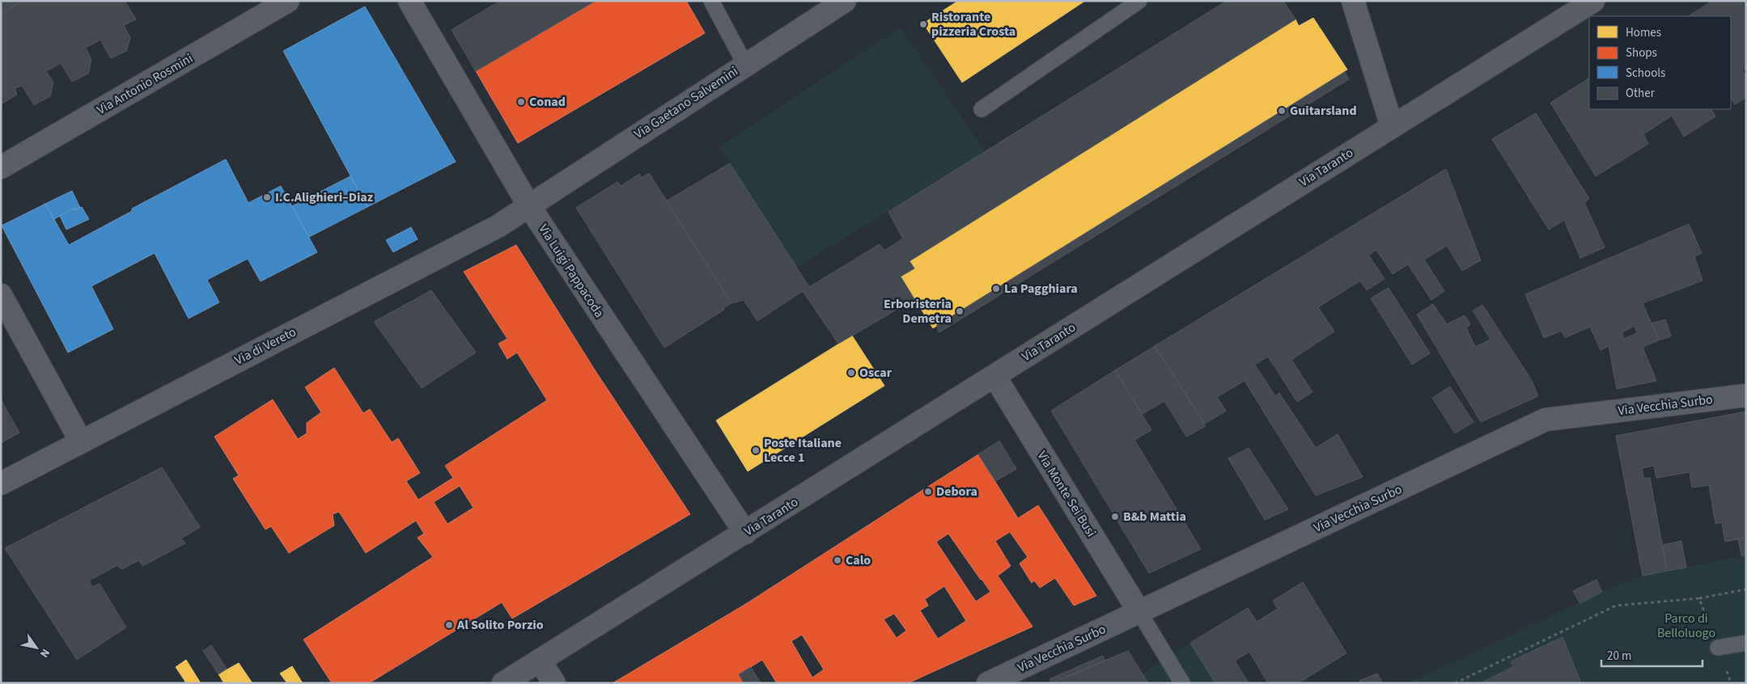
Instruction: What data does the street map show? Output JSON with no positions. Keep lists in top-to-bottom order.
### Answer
{
  "streets": {
    "main road": ["Via Taranto"],
    "street": [
      "Via Antonio Rosmini",
      "Via Gaetano Salvemini",
      "Via Luigi Pappacoda",
      "Via di Vereto",
      "Via Vecchia Surbo",
      "Via Monte Sei Busi"
    ]
  },
  "crossings": [
    ["Via Gaetano Salvemini", "Via Luigi Pappacoda"],
    ["Via Gaetano Salvemini", "Via di Vereto"],
    ["Via Taranto", "Via Luigi Pappacoda"],
    ["Via Taranto", "Via Monte Sei Busi"],
    ["Via Luigi Pappacoda", "Via di Vereto"],
    ["Via Vecchia Surbo", "Via Monte Sei Busi"]
  ],
  "parks": ["Parco di Belloluogo"],
  "places": [
    "Ristorante pizzeria Crosta",
    "Conad",
    "Guitarsland",
    "I.C.Alighieri–Diaz",
    "La Pagghiara",
    "Erboristeria Demetra",
    "Oscar",
    "Poste Italiane Lecce 1",
    "Debora",
    "B&b Mattia",
    "Calo",
    "Al Solito Porzio"
  ],
  "legend": [
    "Homes",
    "Shops",
    "Schools",
    "Other"
  ],
  "scale_bar": "20 m",
  "north": "bottom right"
}
